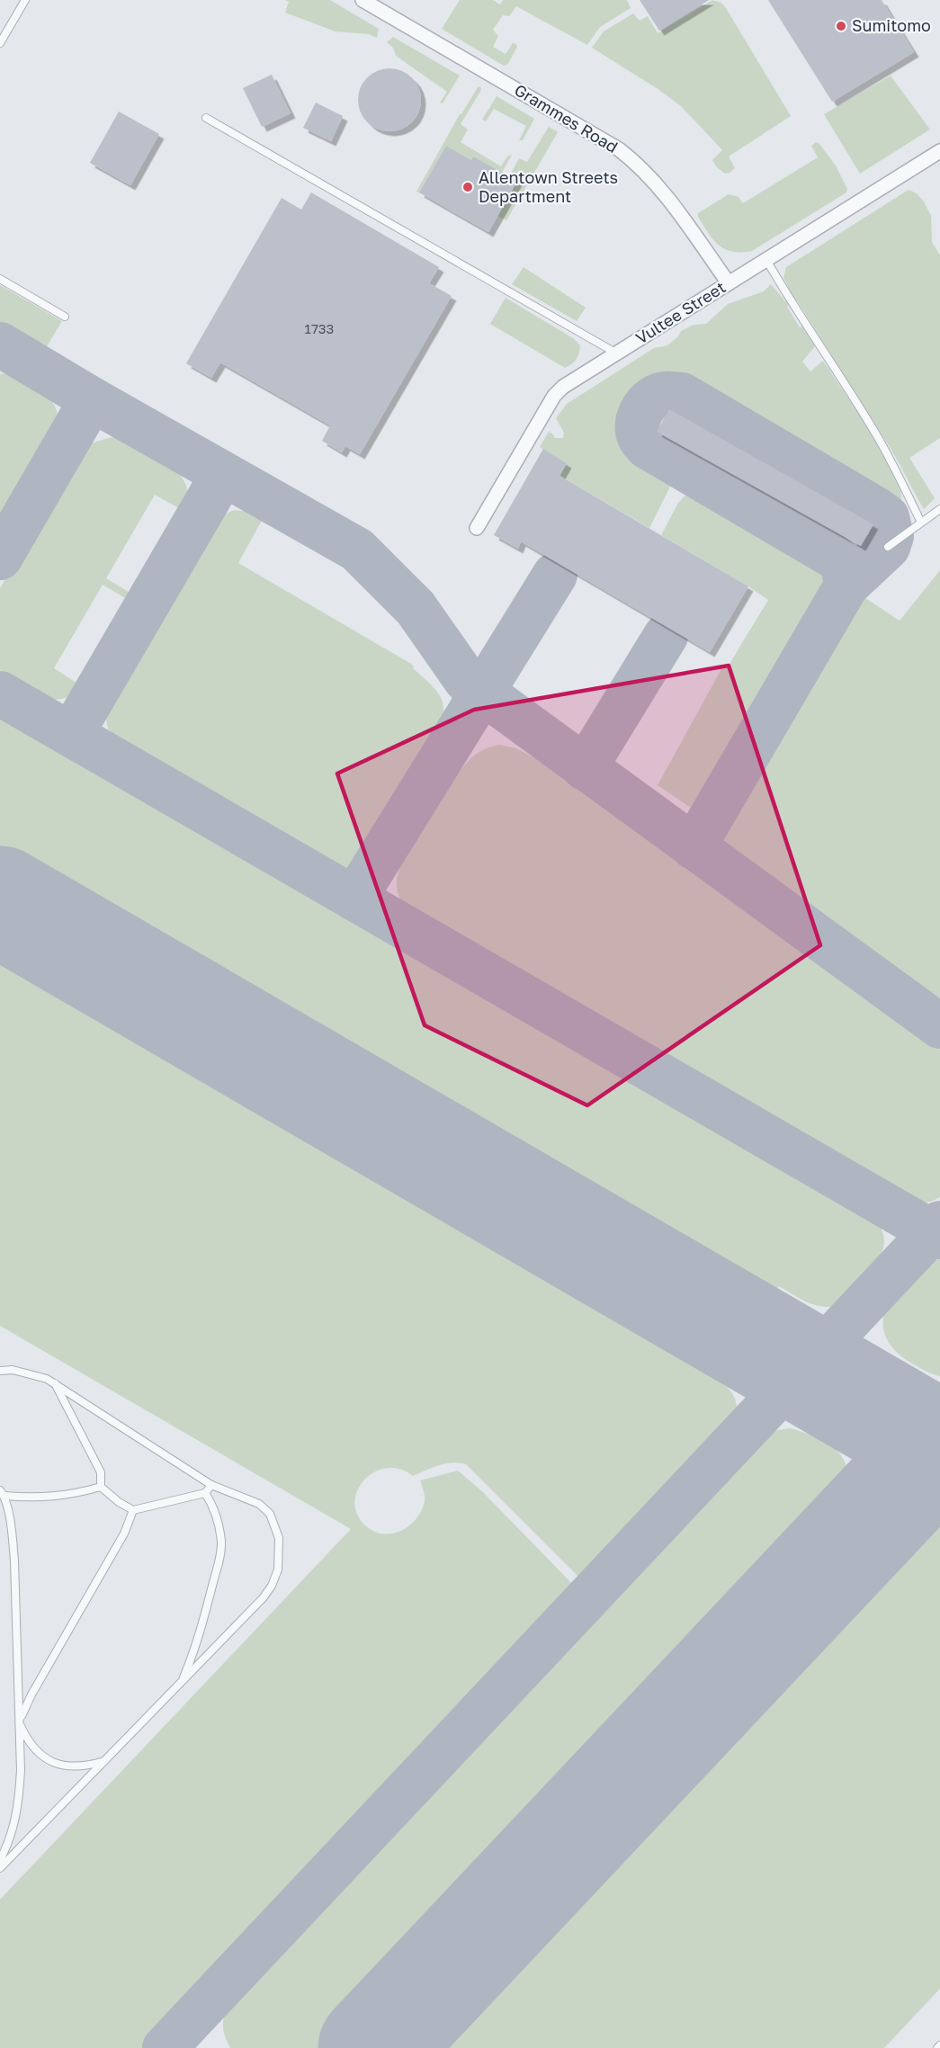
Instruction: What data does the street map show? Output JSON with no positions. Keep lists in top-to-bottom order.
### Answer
{
  "streets": {
    "street": ["Grammes Road", "Vultee Street"]
  },
  "crossings": [
    ["Grammes Road", "Vultee Street"]
  ],
  "places": ["Sumitomo", "Allentown Streets Department"],
  "house_numbers": ["1733"]
}
